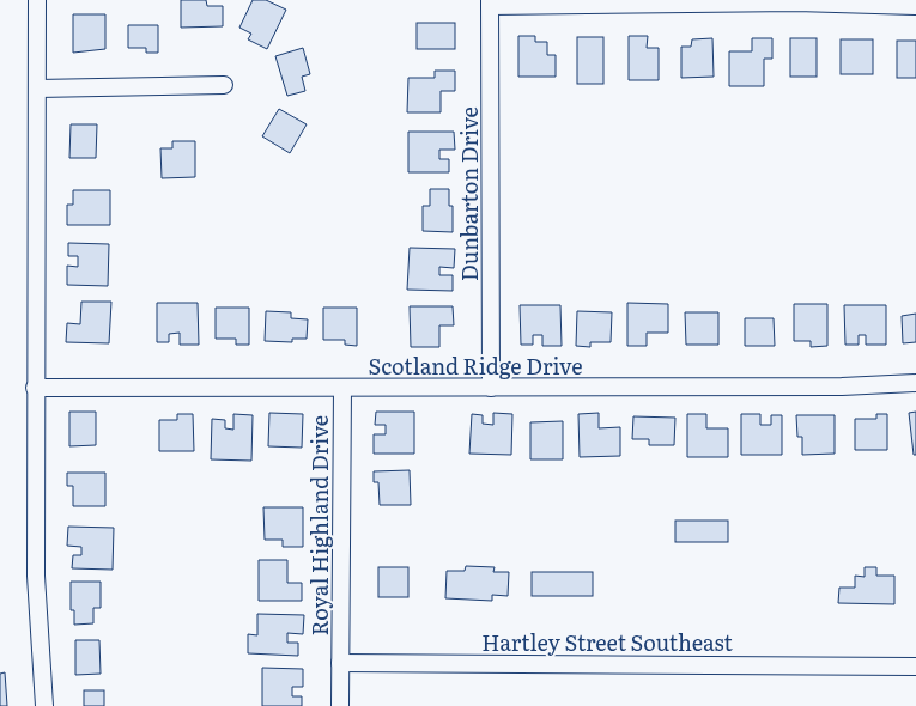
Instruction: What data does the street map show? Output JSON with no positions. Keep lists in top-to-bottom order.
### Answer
{
  "streets": {
    "street": [
      "Dunbarton Drive",
      "Scotland Ridge Drive",
      "Royal Highland Drive",
      "Hartley Street Southeast"
    ]
  },
  "crossings": [
    ["Dunbarton Drive", "Scotland Ridge Drive"],
    ["Scotland Ridge Drive", "Royal Highland Drive"],
    ["Royal Highland Drive", "Hartley Street Southeast"]
  ]
}
